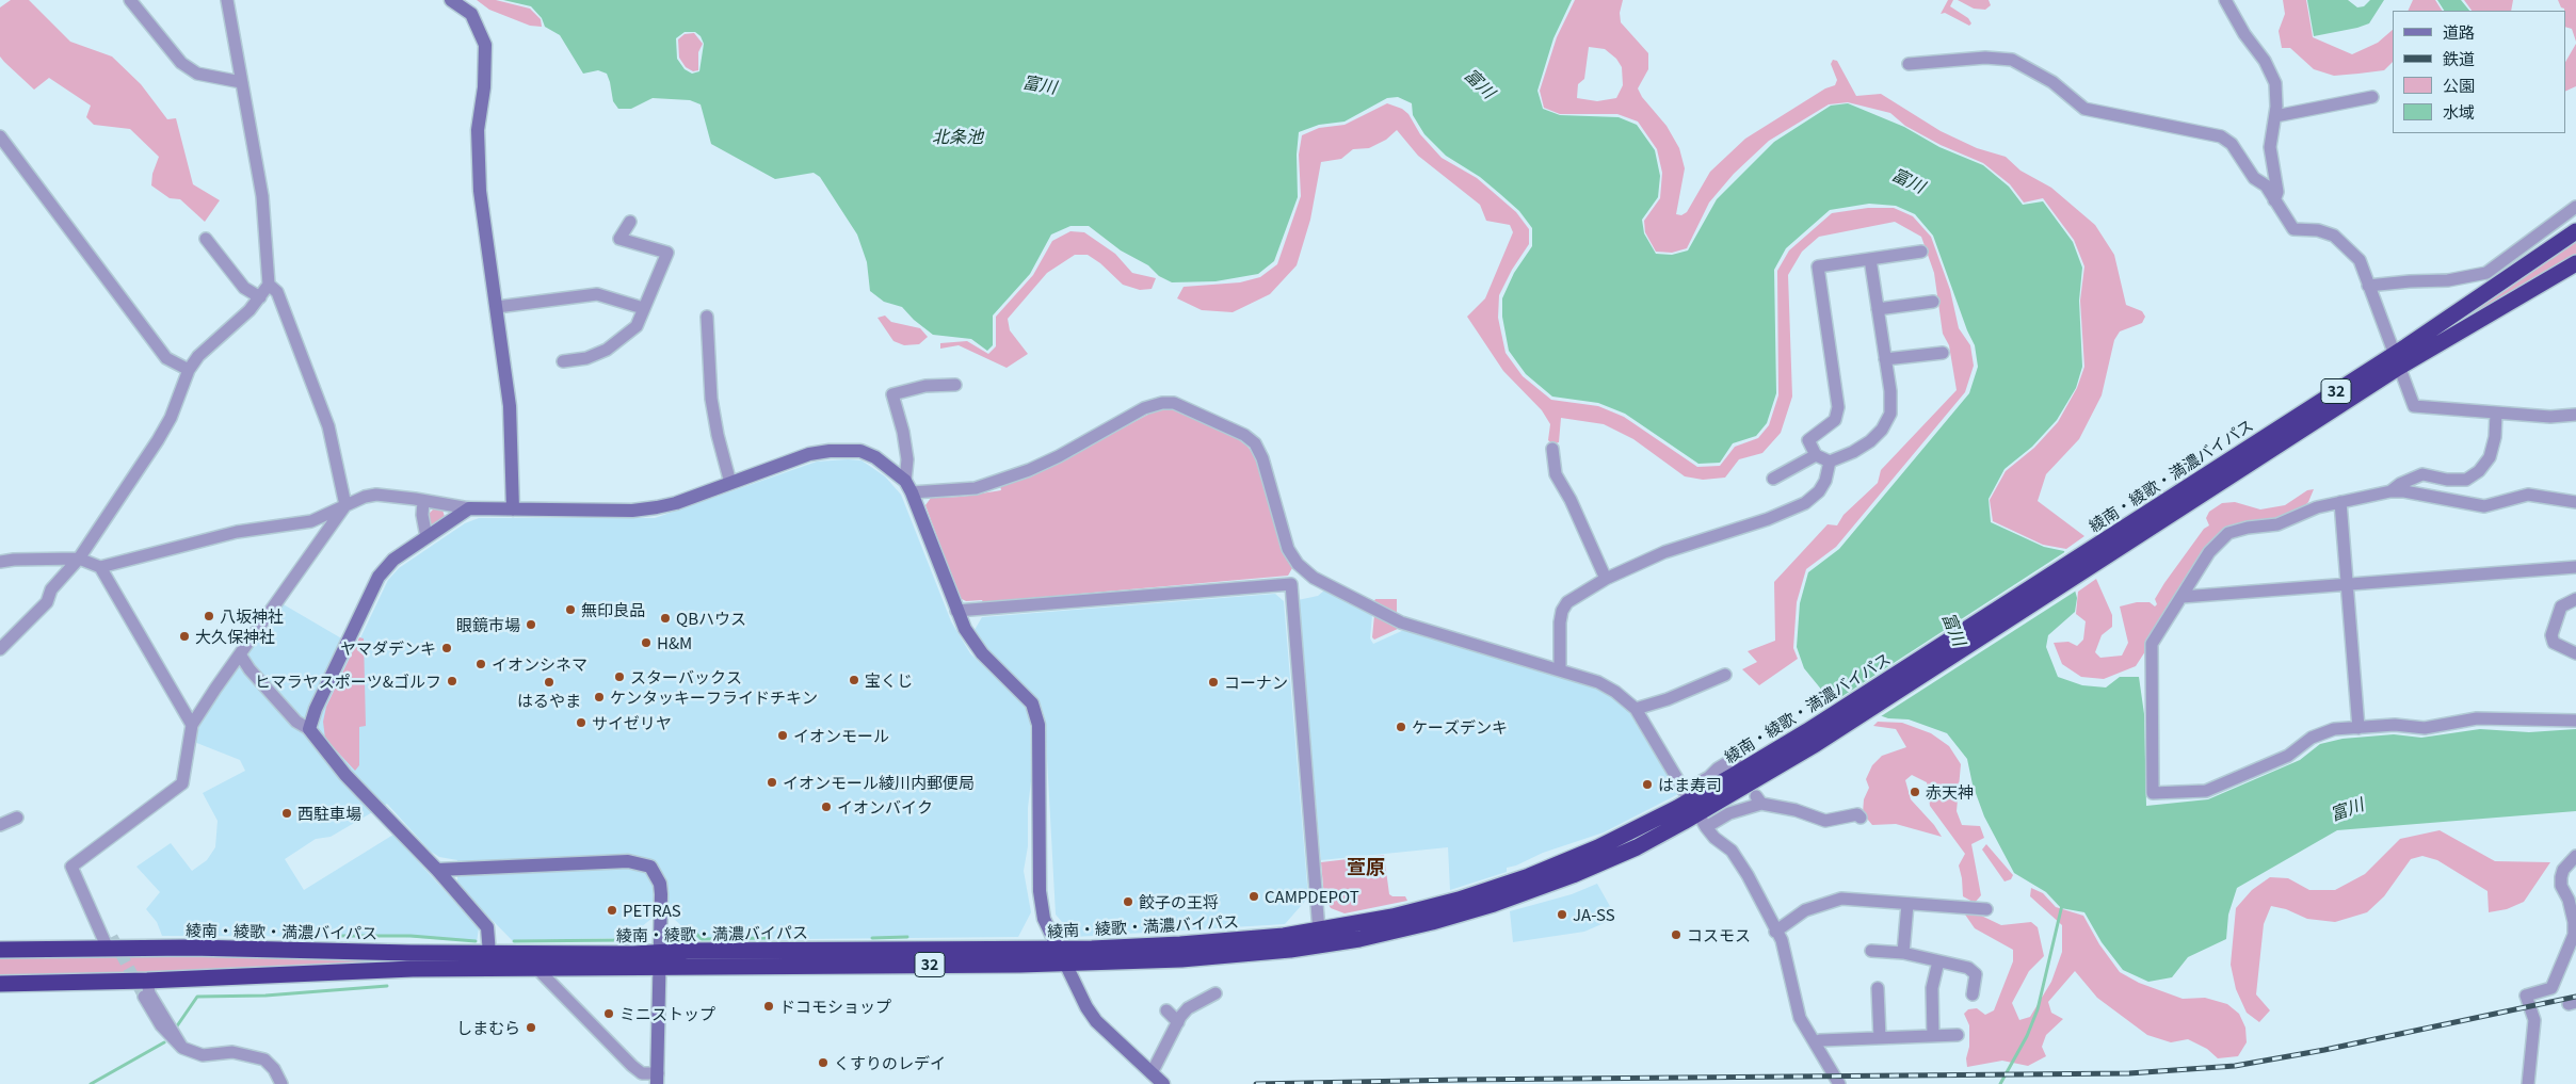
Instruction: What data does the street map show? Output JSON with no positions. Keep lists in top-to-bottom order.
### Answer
{
  "streets": {
    "highway": ["32", "綾南・綾歌・満濃バイパス"]
  },
  "districts": ["萱原"],
  "water": ["富川", "北条池"],
  "places": [
    "無印良品",
    "八坂神社",
    "QBハウス",
    "眼鏡市場",
    "大久保神社",
    "H&M",
    "ヤマダデンキ",
    "イオンシネマ",
    "スターバックス",
    "宝くじ",
    "ヒマラヤスポーツ&ゴルフ",
    "はるやま",
    "コーナン",
    "ケンタッキーフライドチキン",
    "サイゼリヤ",
    "ケーズデンキ",
    "イオンモール",
    "イオンモール綾川内郵便局",
    "はま寿司",
    "赤天神",
    "イオンバイク",
    "西駐車場",
    "CAMPDEPOT",
    "餃子の王将",
    "PETRAS",
    "JA-SS",
    "コスモス",
    "ドコモショップ",
    "ミニストップ",
    "しまむら",
    "くすりのレデイ"
  ],
  "legend": [
    "道路",
    "鉄道",
    "公園",
    "水域"
  ]
}
